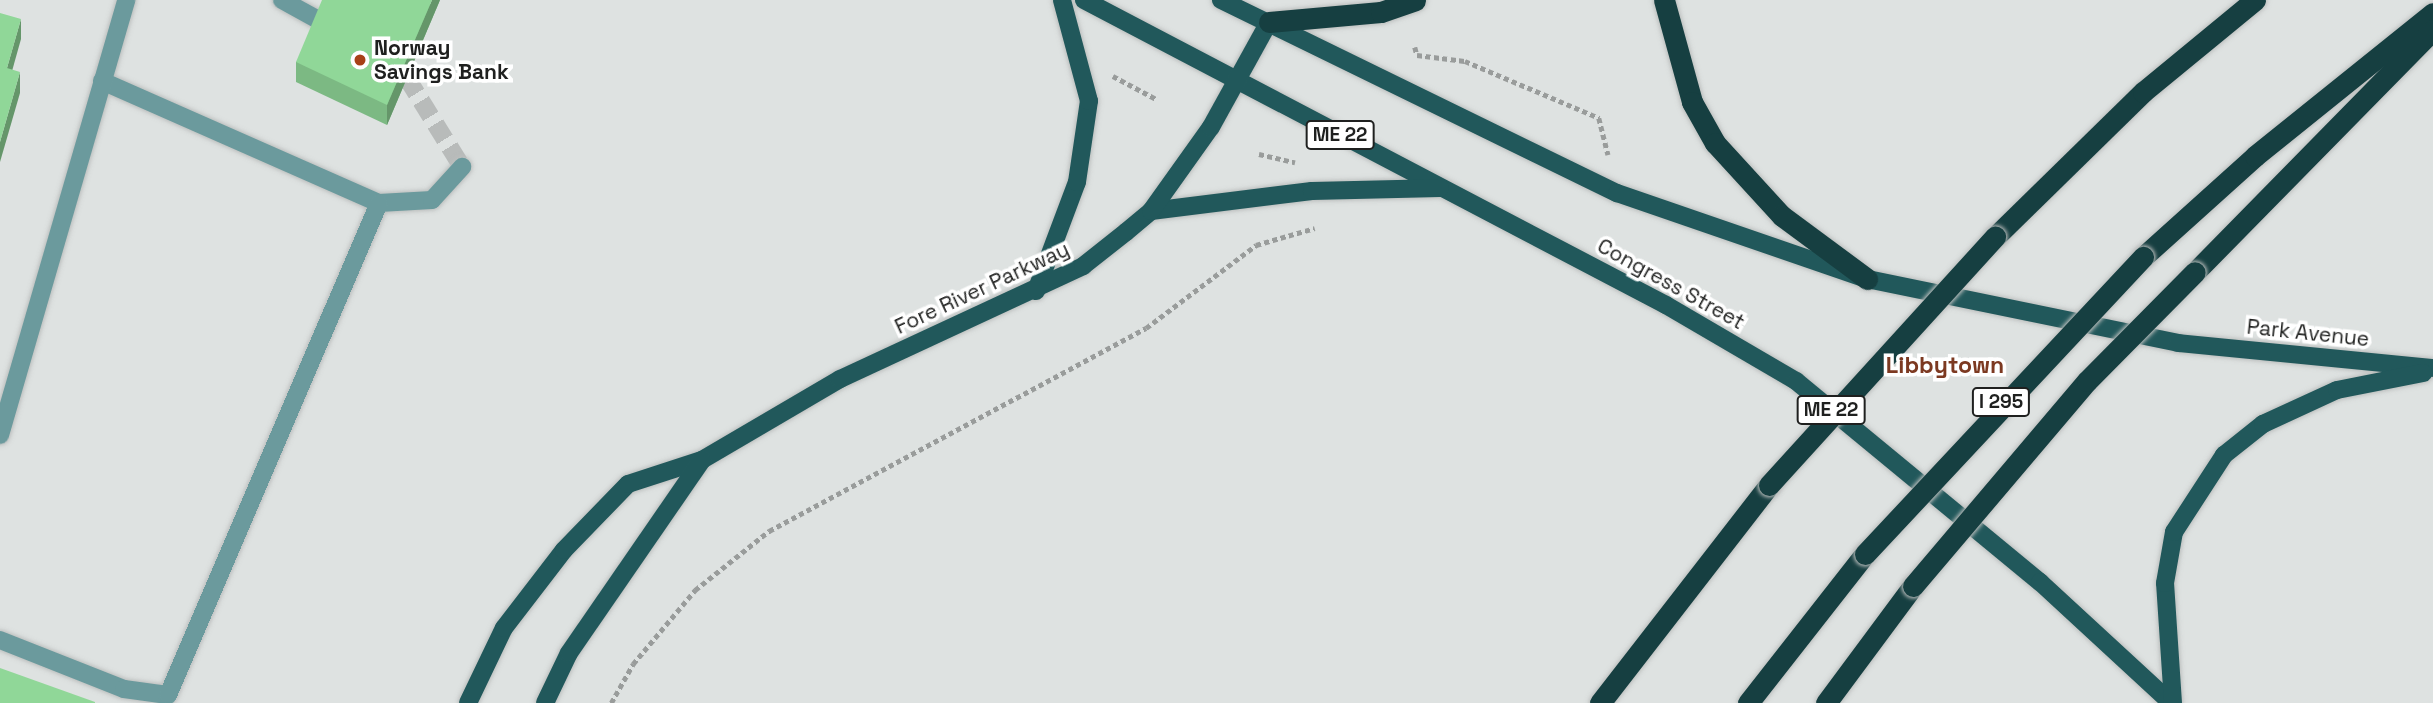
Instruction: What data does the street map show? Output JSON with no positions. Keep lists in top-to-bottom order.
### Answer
{
  "streets": {
    "highway": ["I 295"],
    "main road": [
      "ME 22",
      "Congress Street",
      "Fore River Parkway",
      "Park Avenue"
    ]
  },
  "crossings": [
    ["Congress Street", "Fore River Parkway"]
  ],
  "districts": ["Libbytown"],
  "places": ["Norway Savings Bank"]
}
